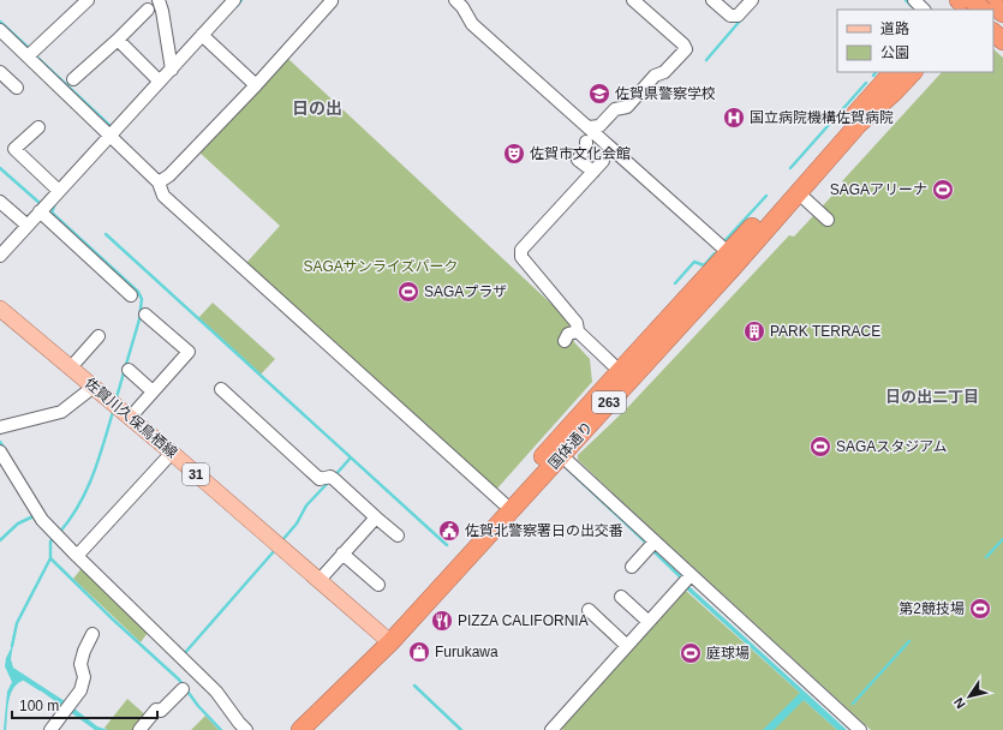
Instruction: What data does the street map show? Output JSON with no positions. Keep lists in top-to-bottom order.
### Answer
{
  "streets": {
    "highway": ["263", "国体通り"],
    "main road": ["佐賀川久保鳥栖線", "31"]
  },
  "crossings": [
    ["佐賀川久保鳥栖線", "国体通り"]
  ],
  "districts": ["日の出", "日の出二丁目"],
  "parks": ["SAGAサンライズパーク"],
  "places": {
    "school or university": ["佐賀県警察学校"],
    "hospital": ["国立病院機構佐賀病院"],
    "theatre": ["佐賀市文化会館"],
    "sports": [
      "SAGAアリーナ",
      "SAGAプラザ",
      "SAGAスタジアム",
      "第2競技場",
      "庭球場"
    ],
    "building": ["PARK TERRACE"],
    "public building": ["佐賀北警察署日の出交番"],
    "restaurant": ["PIZZA CALIFORNIA"],
    "shop": ["Furukawa"]
  },
  "legend": ["道路", "公園"],
  "scale_bar": "100 m",
  "north": "bottom left"
}
